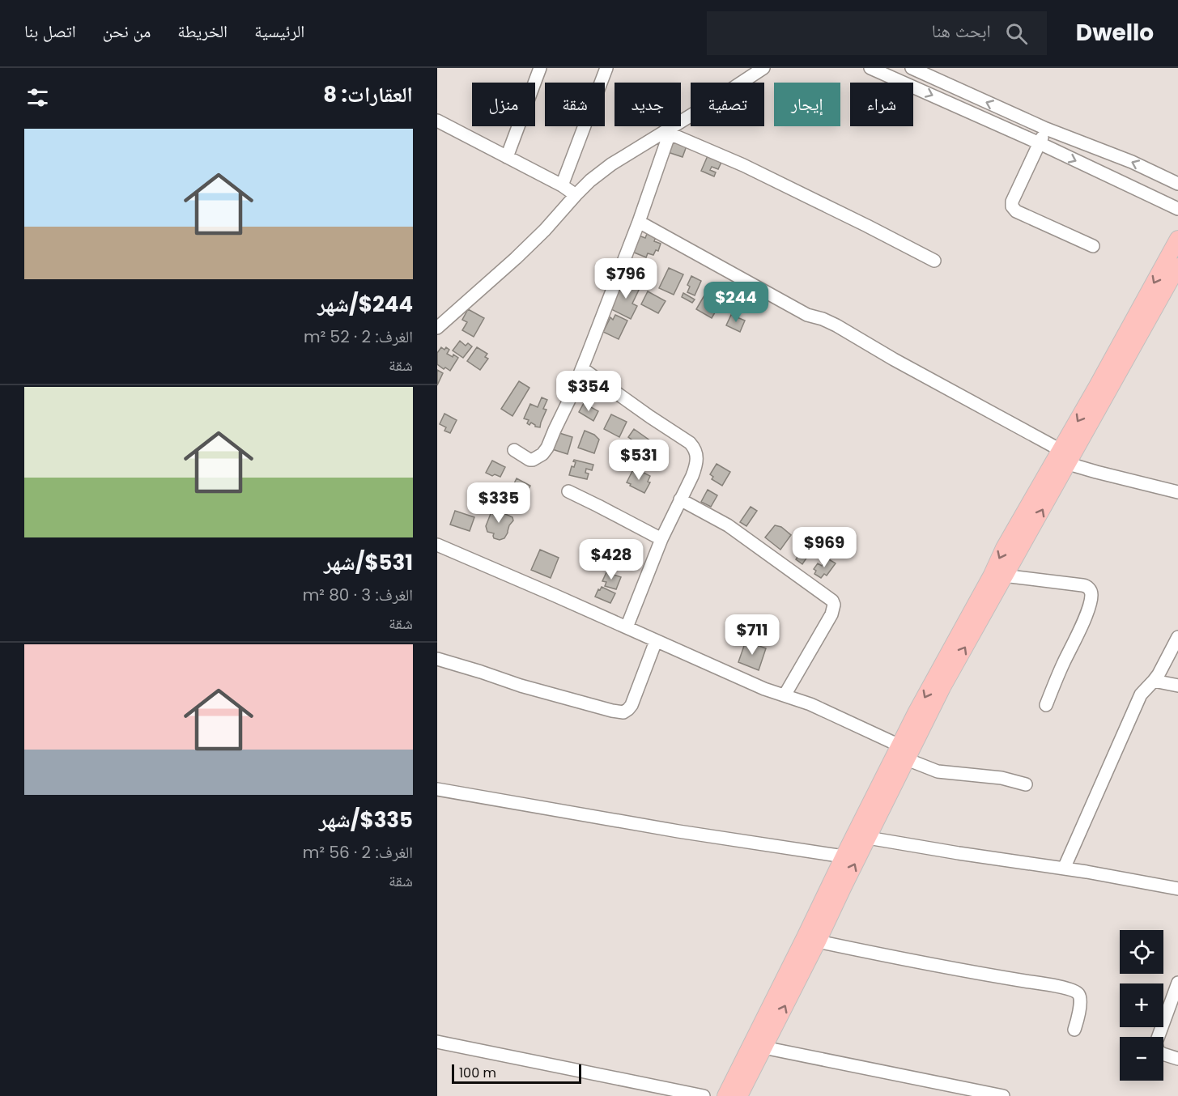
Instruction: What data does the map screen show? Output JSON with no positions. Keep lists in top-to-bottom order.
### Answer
{
  "scale_bar": "100 m",
  "page": {
    "header": "Dwello",
    "search": "ابحث هنا",
    "nav": [
      "الرئيسية",
      "الخريطة",
      "من نحن",
      "اتصل بنا"
    ],
    "heading": "العقارات: 8",
    "chip": [
      "شراء",
      "إيجار",
      "تصفية",
      "جديد",
      "شقة",
      "منزل"
    ],
    "list": [
      {
        "name": "$244/شهر",
        "note": "الغرف: 2 · 52 m² · شقة"
      },
      {
        "name": "$531/شهر",
        "note": "الغرف: 3 · 80 m² · شقة"
      },
      {
        "name": "$335/شهر",
        "note": "الغرف: 2 · 56 m² · شقة"
      }
    ],
    "price": [
      "$796",
      "$244",
      "$354",
      "$531",
      "$335",
      "$969",
      "$428",
      "$711"
    ],
    "map_buttons": ["+", "−"],
    "scale": "100 m"
  }
}
